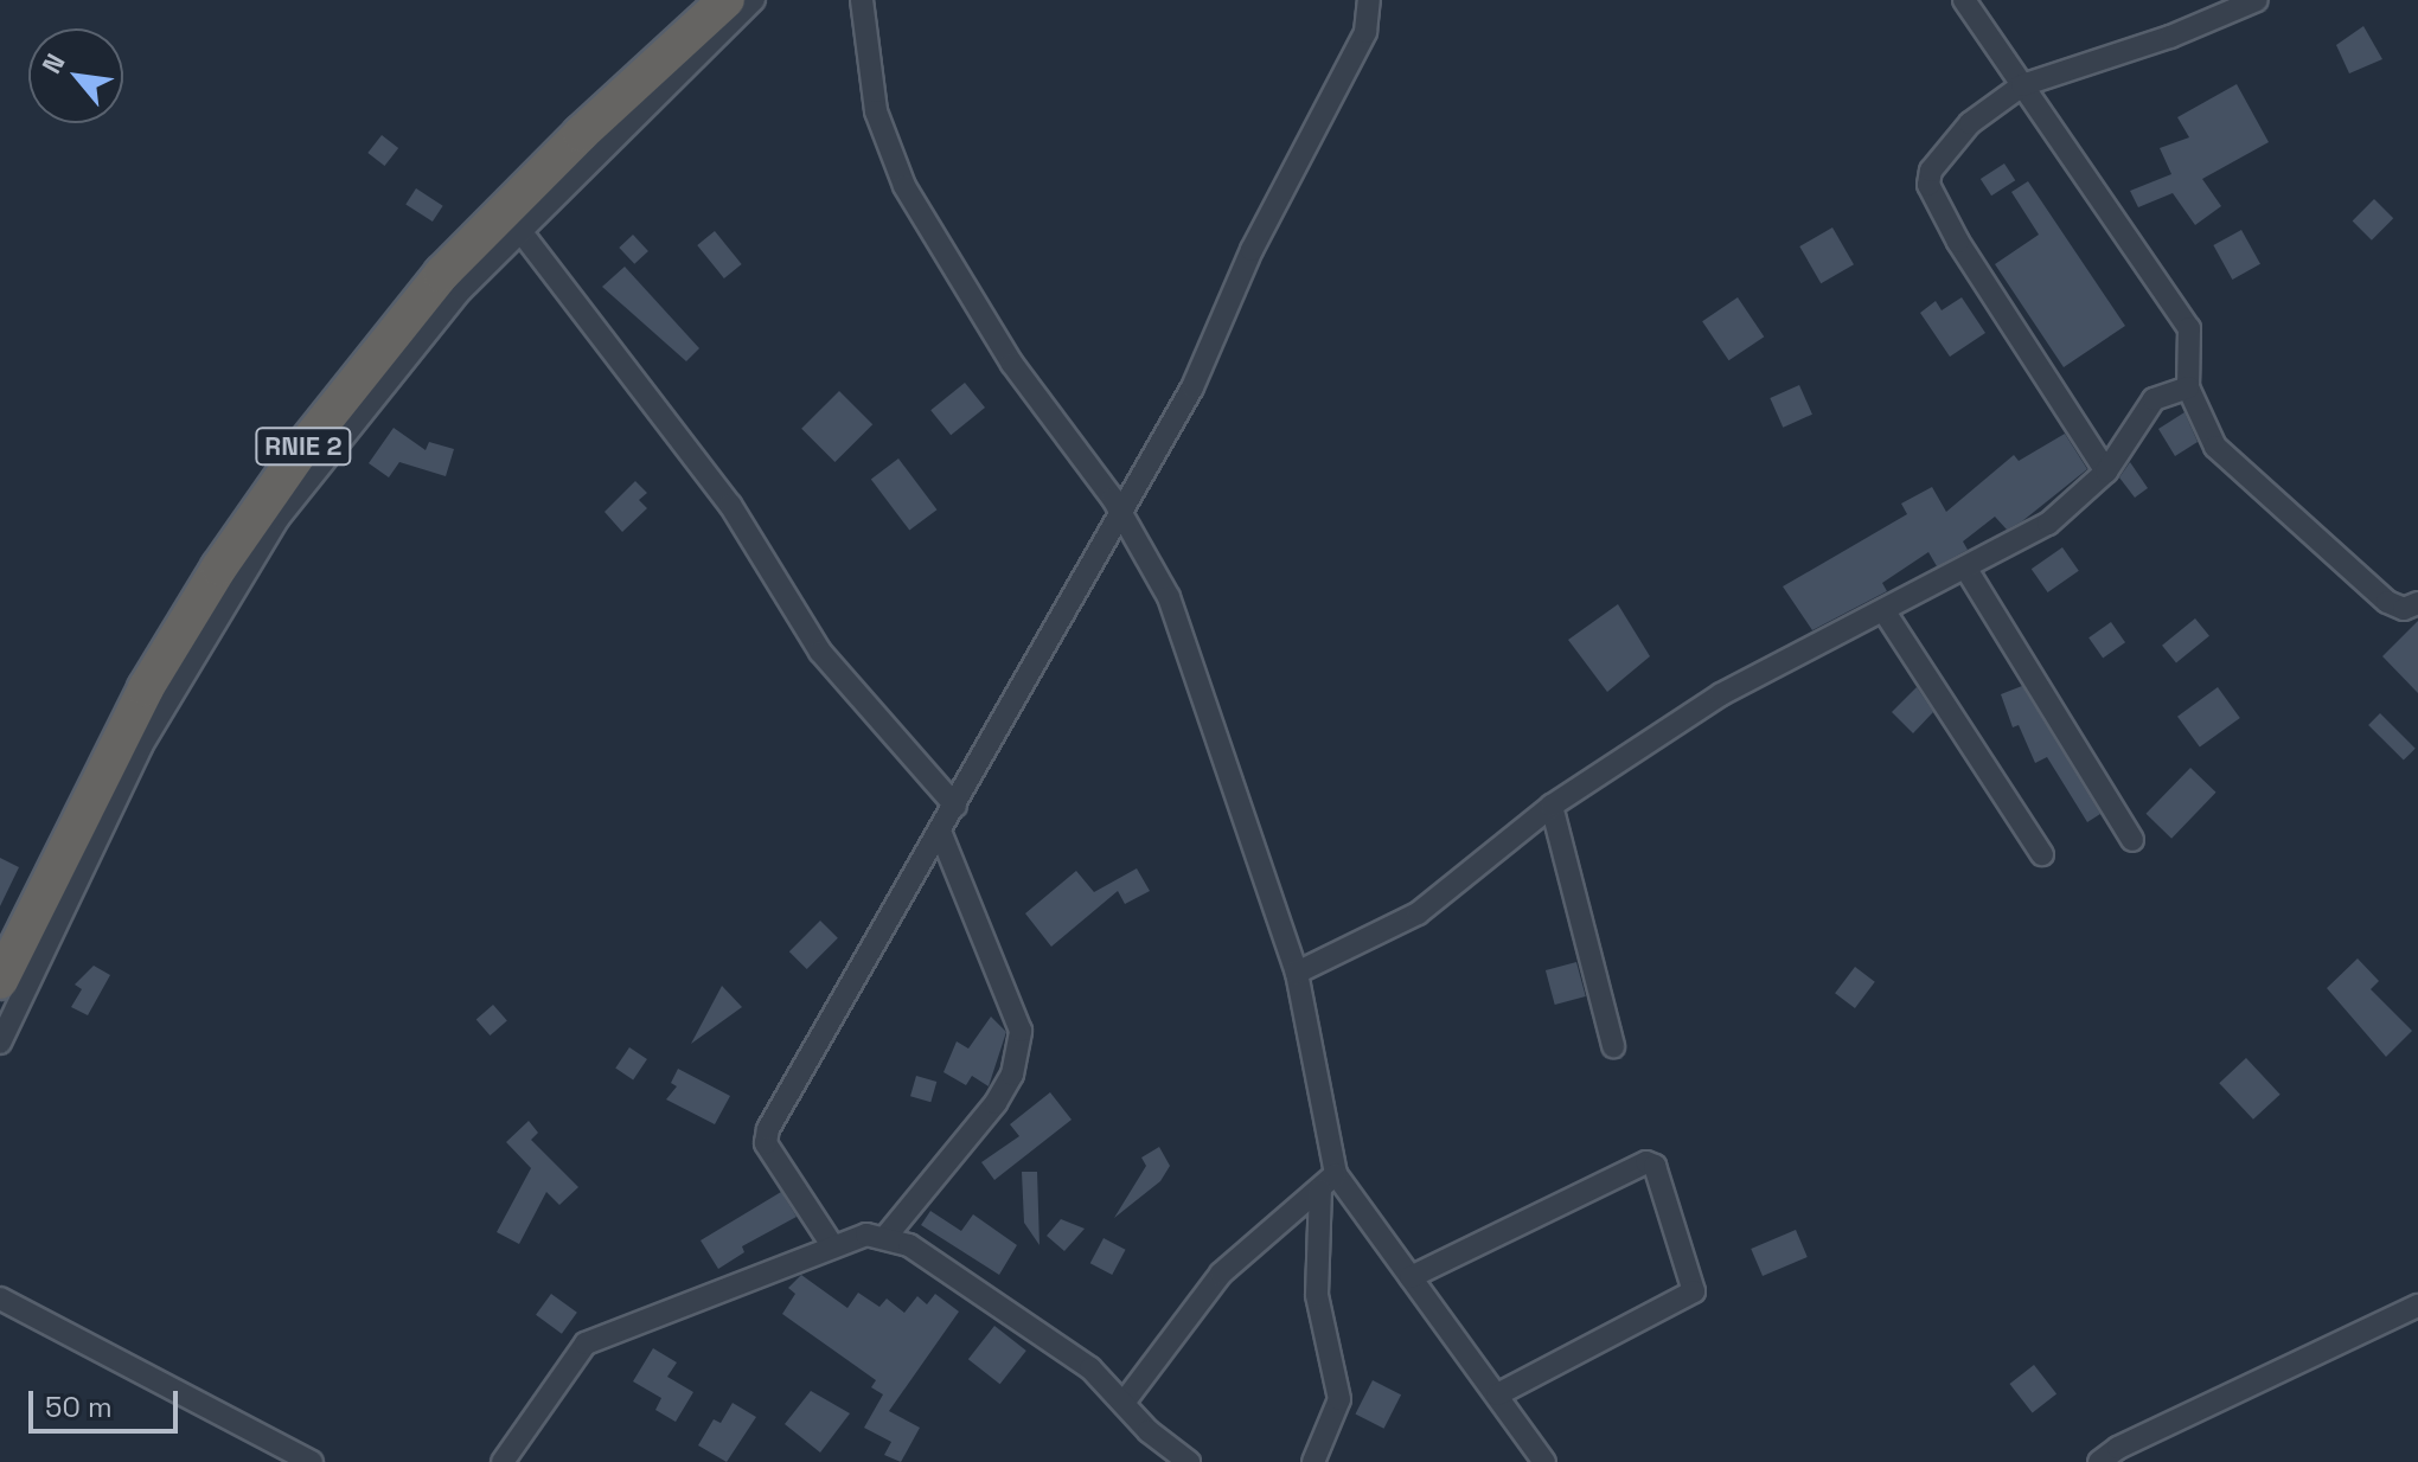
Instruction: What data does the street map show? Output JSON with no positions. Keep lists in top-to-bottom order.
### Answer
{
  "streets": {
    "highway": ["RNIE 2"]
  },
  "scale_bar": "50 m",
  "north": "top left"
}
